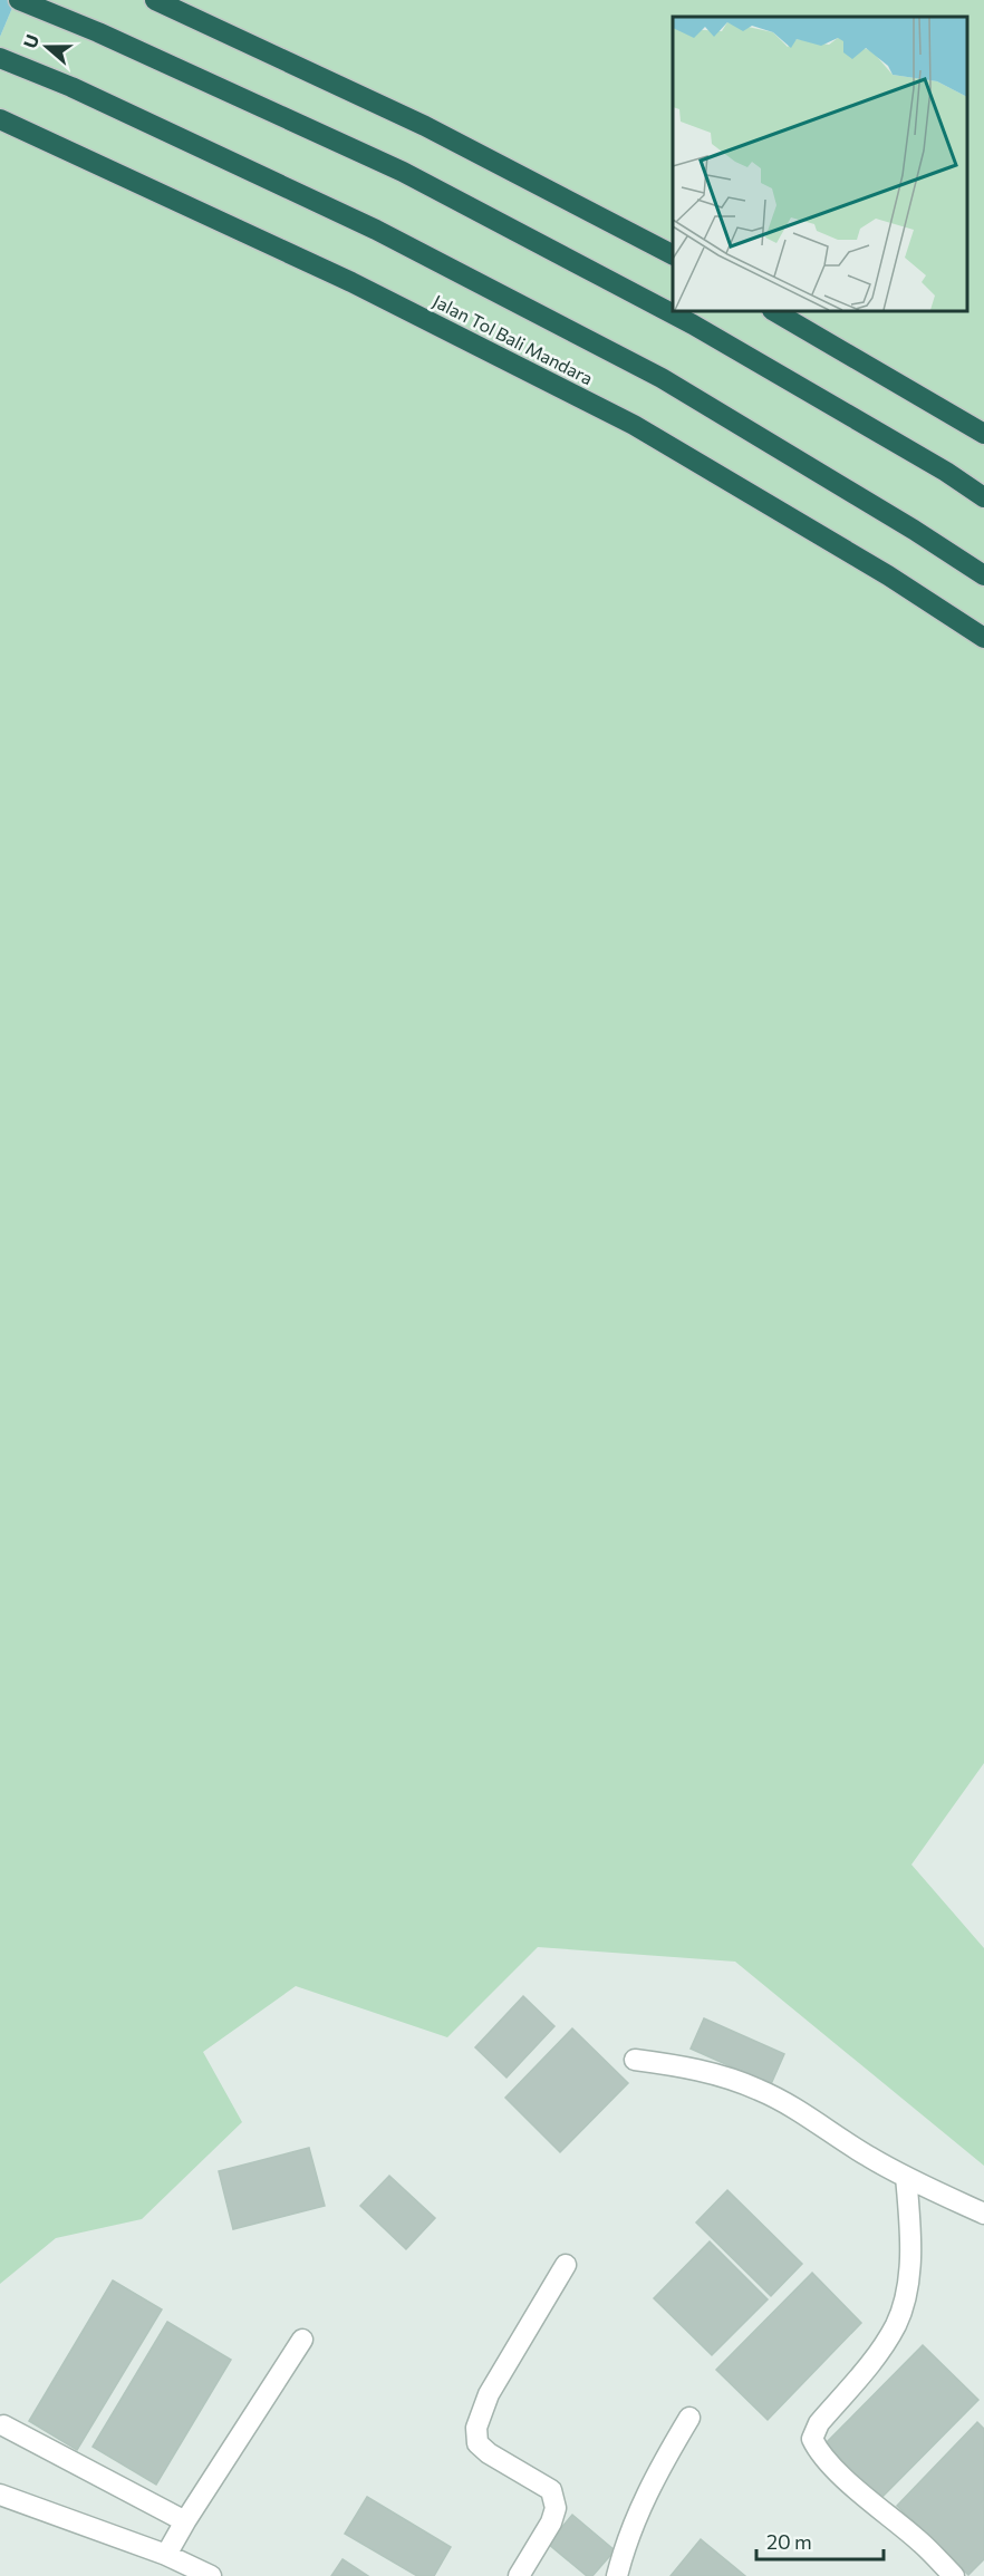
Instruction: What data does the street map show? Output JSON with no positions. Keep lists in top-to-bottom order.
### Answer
{
  "streets": {
    "highway": ["Jalan Tol Bali Mandara"]
  },
  "scale_bar": "20 m",
  "north": "left"
}
